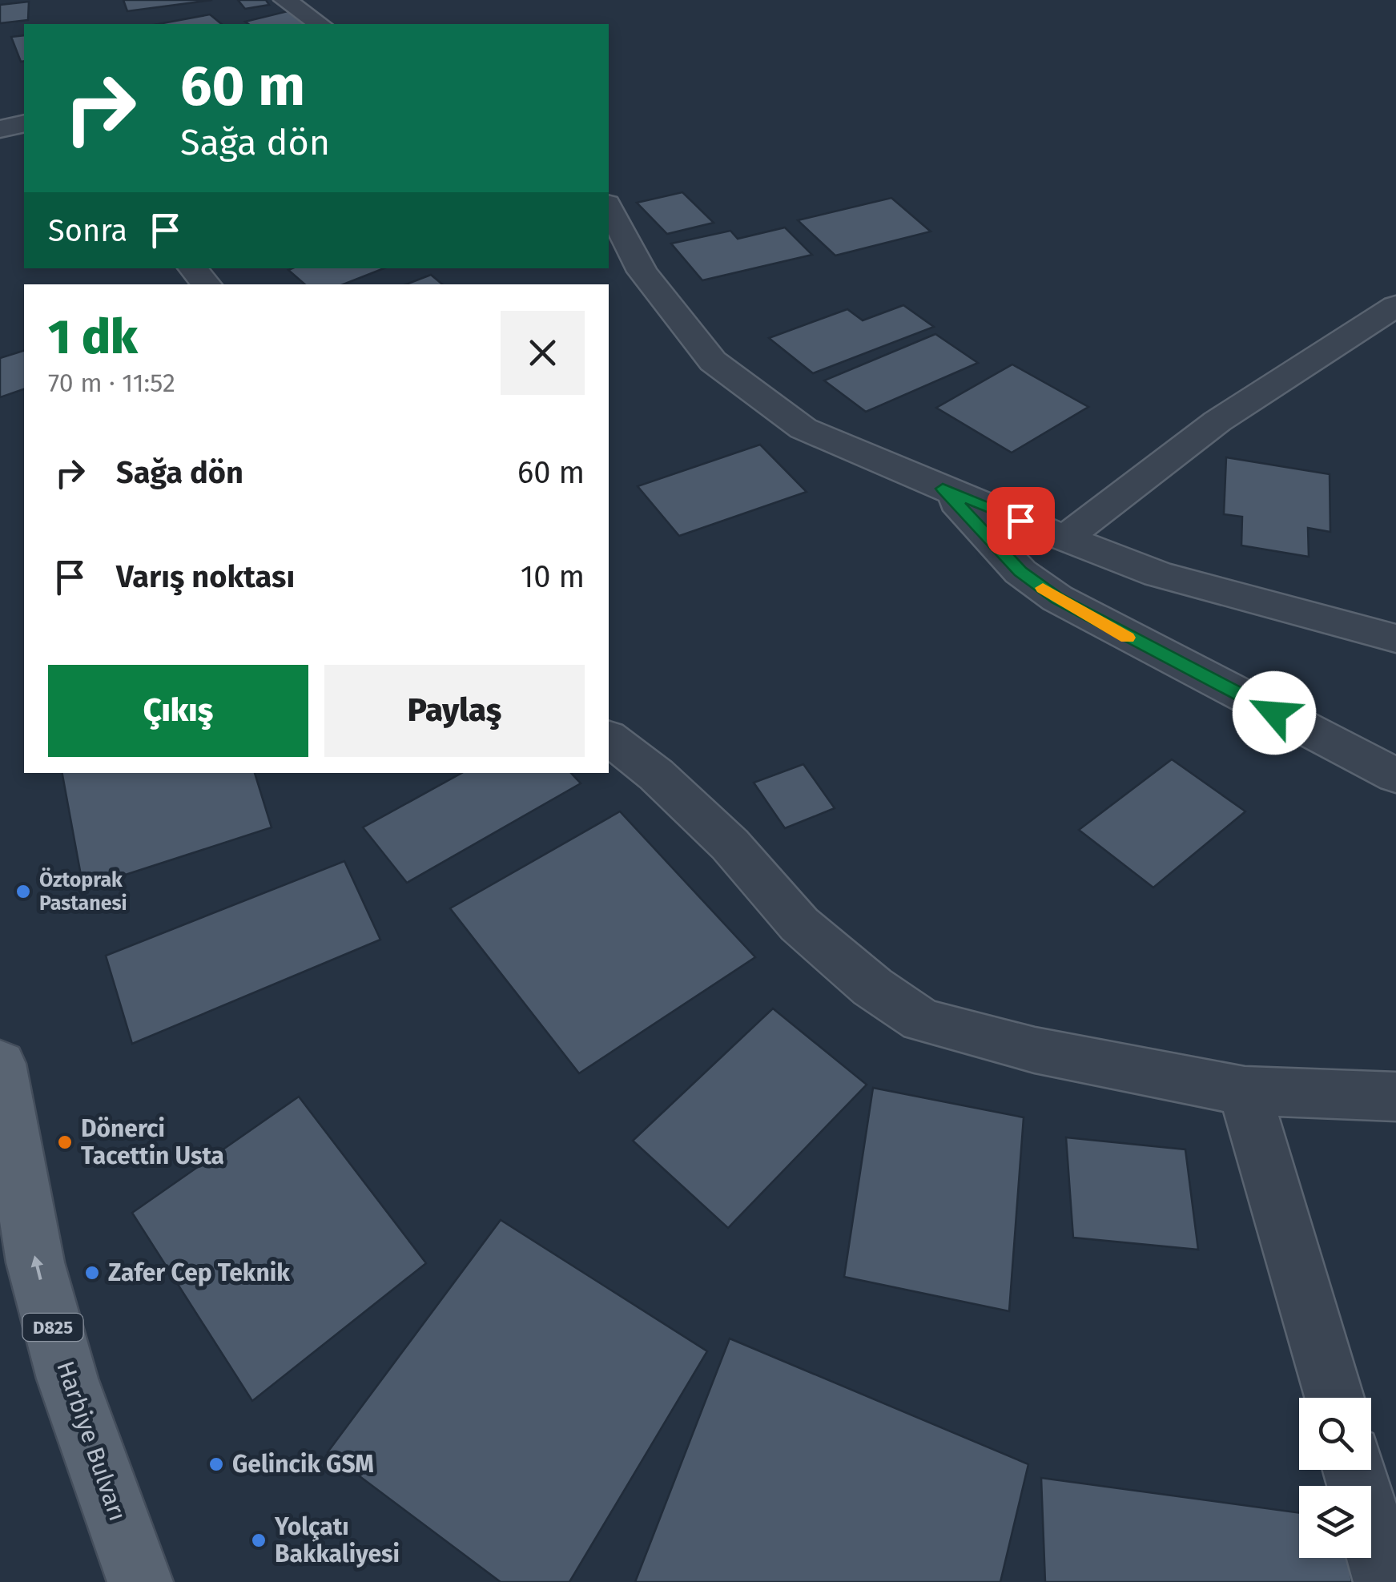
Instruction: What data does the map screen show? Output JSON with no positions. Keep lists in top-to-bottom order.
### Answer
{
  "streets": {
    "main road": ["D825", "Harbiye Bulvarı"]
  },
  "one_way": ["Harbiye Bulvarı"],
  "places": [
    "Öztoprak Pastanesi",
    "Dönerci Tacettin Usta",
    "Zafer Cep Teknik",
    "Gelincik GSM",
    "Yolçatı Bakkaliyesi"
  ],
  "page": {
    "turn": ["60 m", "Sağa dön"],
    "then": "Sonra",
    "heading": ["1 dk", "70 m · 11:52"],
    "list": [
      {
        "name": "Sağa dön",
        "value": "60 m"
      },
      {
        "name": "Varış noktası",
        "value": "10 m"
      }
    ],
    "buttons": ["Çıkış", "Paylaş"]
  }
}
